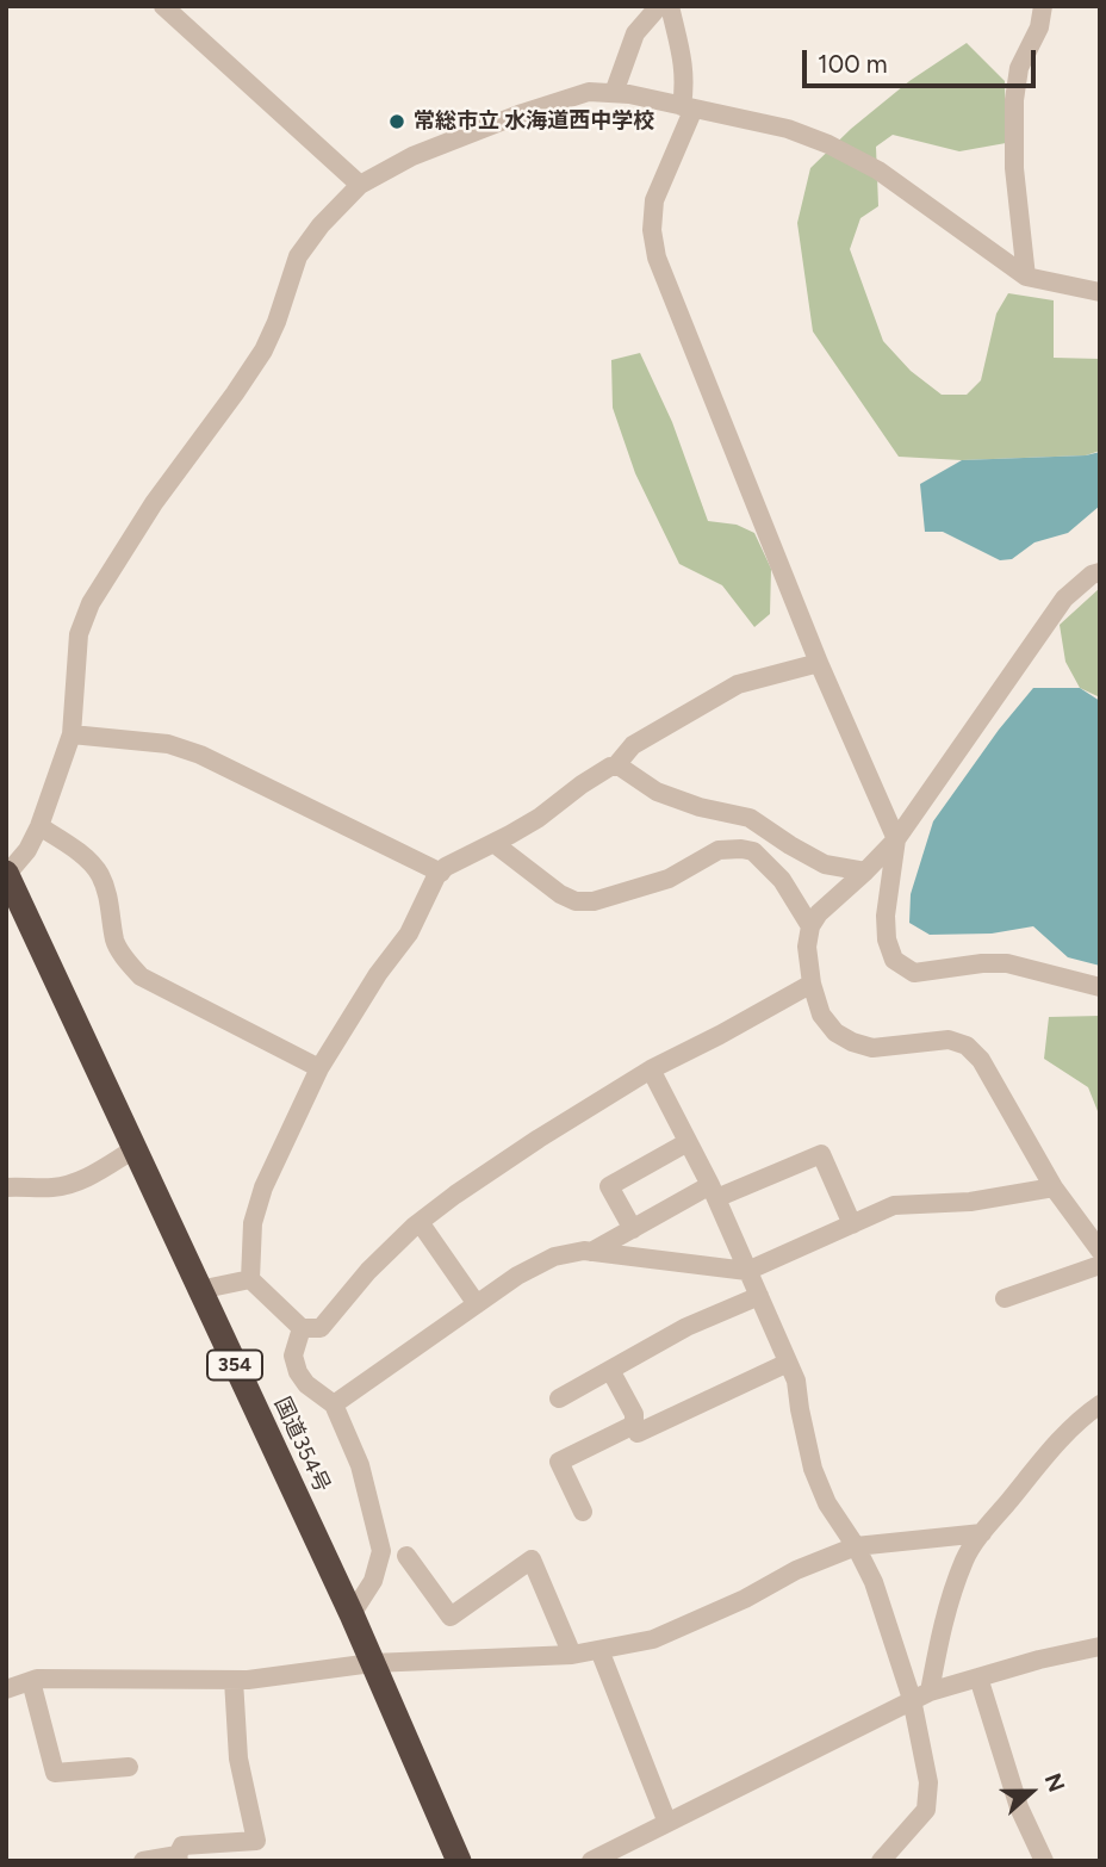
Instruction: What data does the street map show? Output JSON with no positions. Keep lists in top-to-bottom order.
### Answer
{
  "streets": {
    "highway": ["354", "国道354号"]
  },
  "places": ["常総市立 水海道西中学校"],
  "scale_bar": "100 m",
  "north": "right"
}
